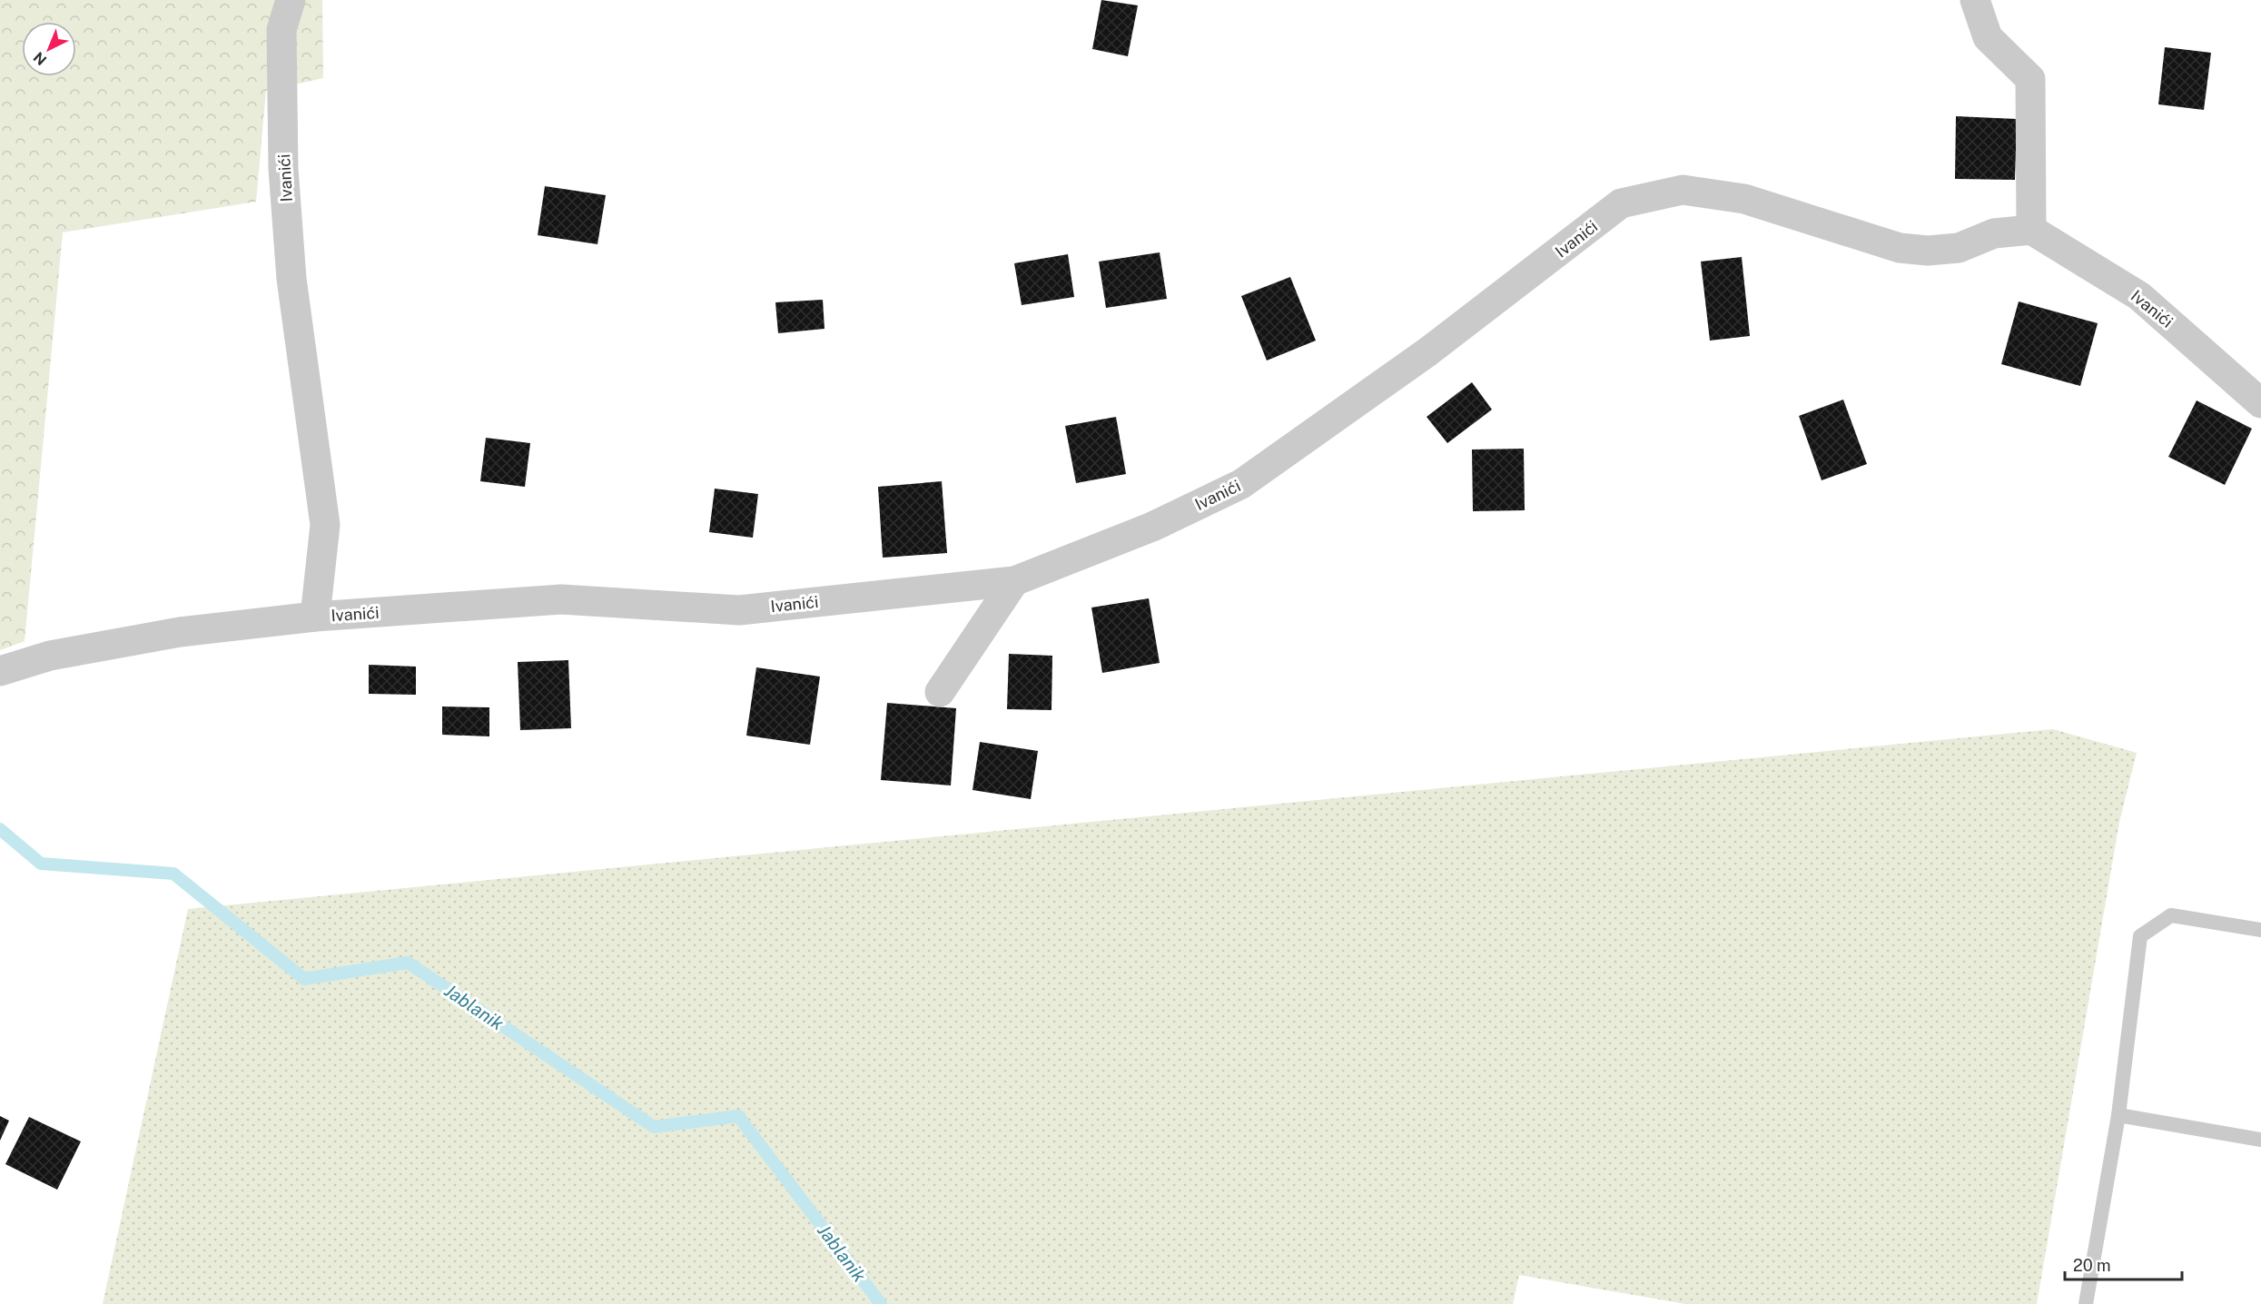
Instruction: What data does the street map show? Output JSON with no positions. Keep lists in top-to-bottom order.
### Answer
{
  "streets": {
    "street": ["Ivanići"]
  },
  "water": ["Jablanik"],
  "scale_bar": "20 m",
  "north": "bottom left"
}
